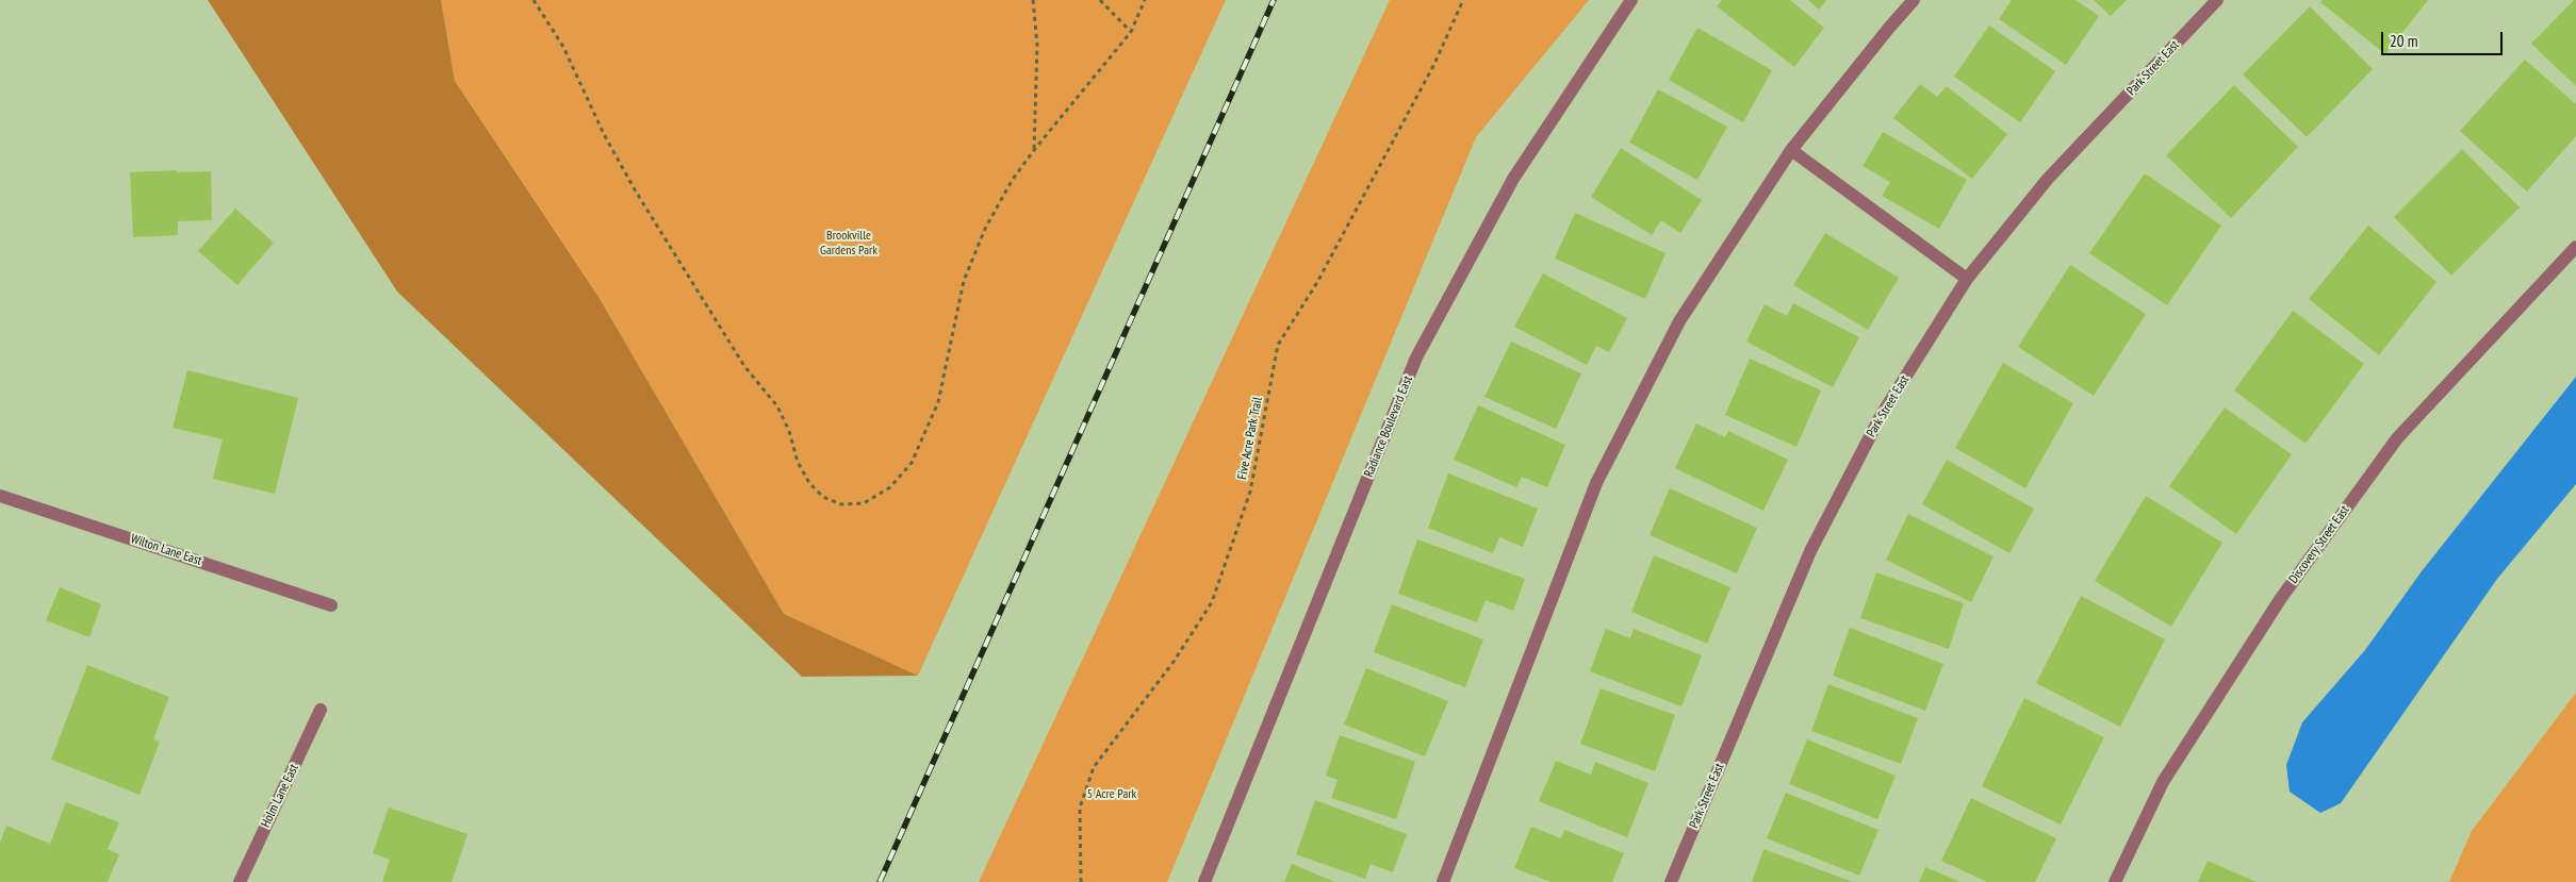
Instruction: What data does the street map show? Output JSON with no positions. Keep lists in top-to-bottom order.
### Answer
{
  "streets": {
    "street": [
      "Park Street East",
      "Radiance Boulevard East",
      "Discovery Street East",
      "Wilton Lane East",
      "Holm Lane East"
    ],
    "path": ["Five Acre Park Trail"]
  },
  "parks": ["Brookville Gardens Park", "5 Acre Park"],
  "scale_bar": "20 m"
}
